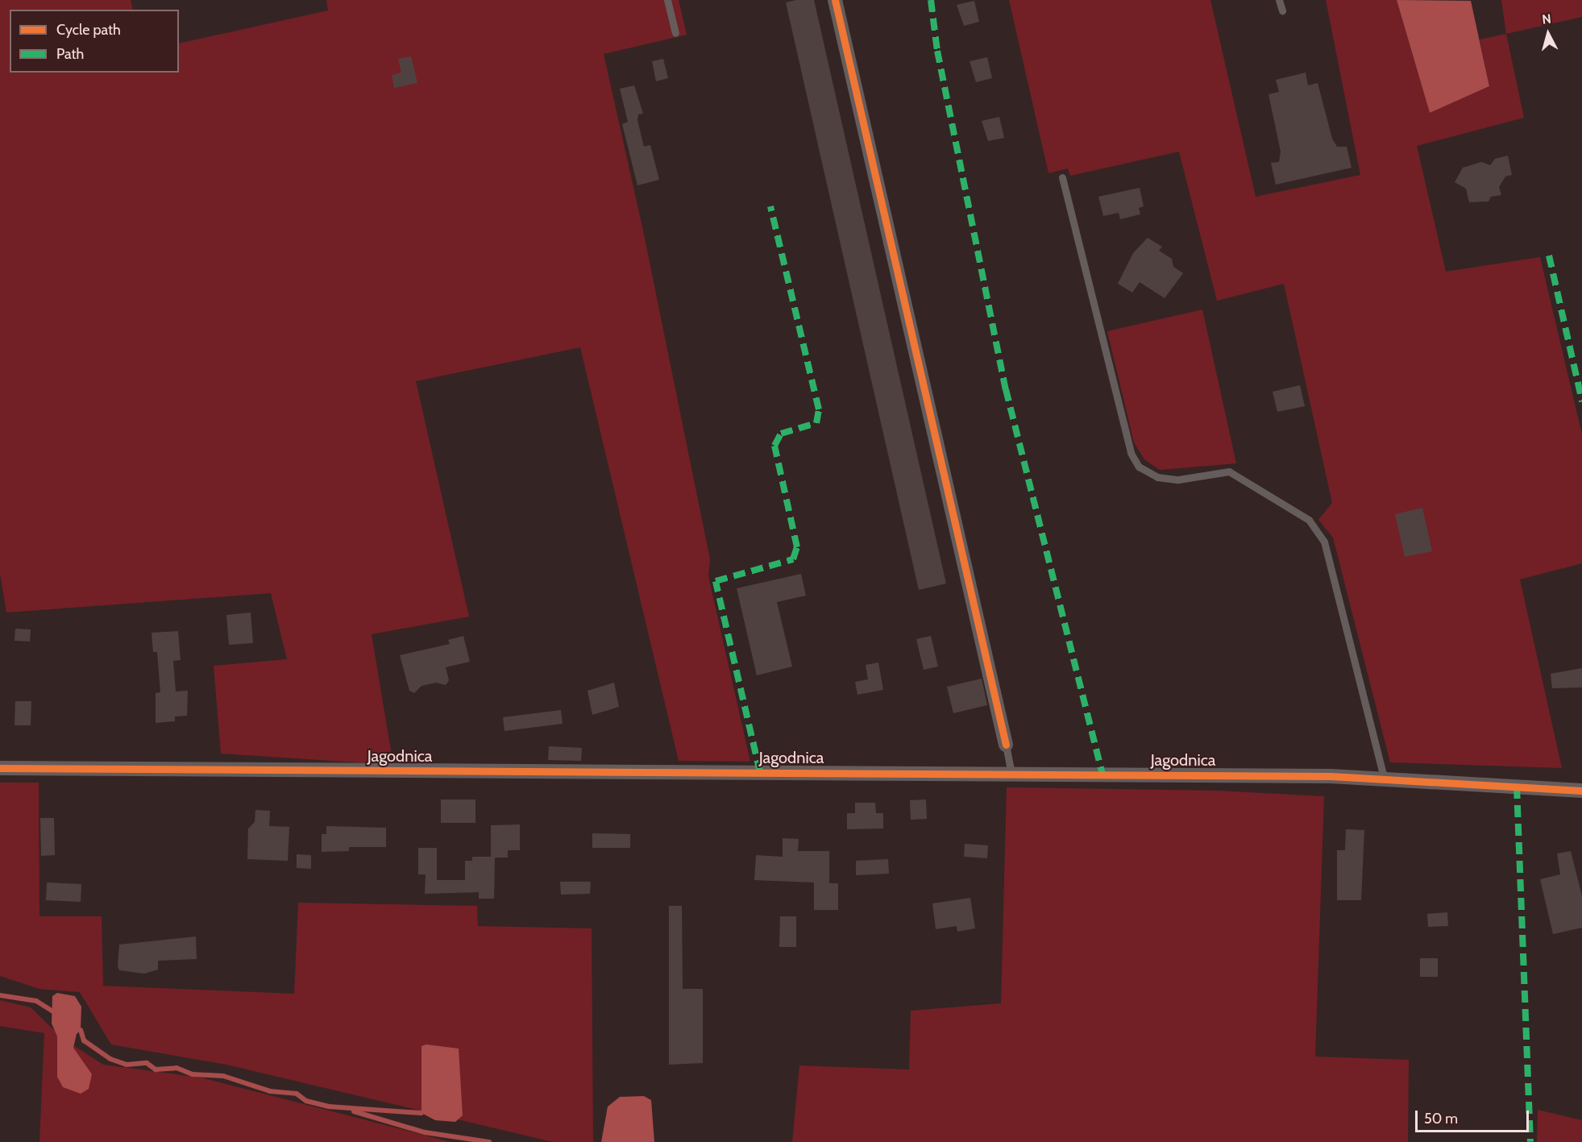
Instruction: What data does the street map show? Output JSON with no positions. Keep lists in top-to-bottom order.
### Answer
{
  "streets": {
    "street": ["Jagodnica"]
  },
  "legend": ["Cycle path", "Path"],
  "scale_bar": "50 m",
  "north": "top"
}
